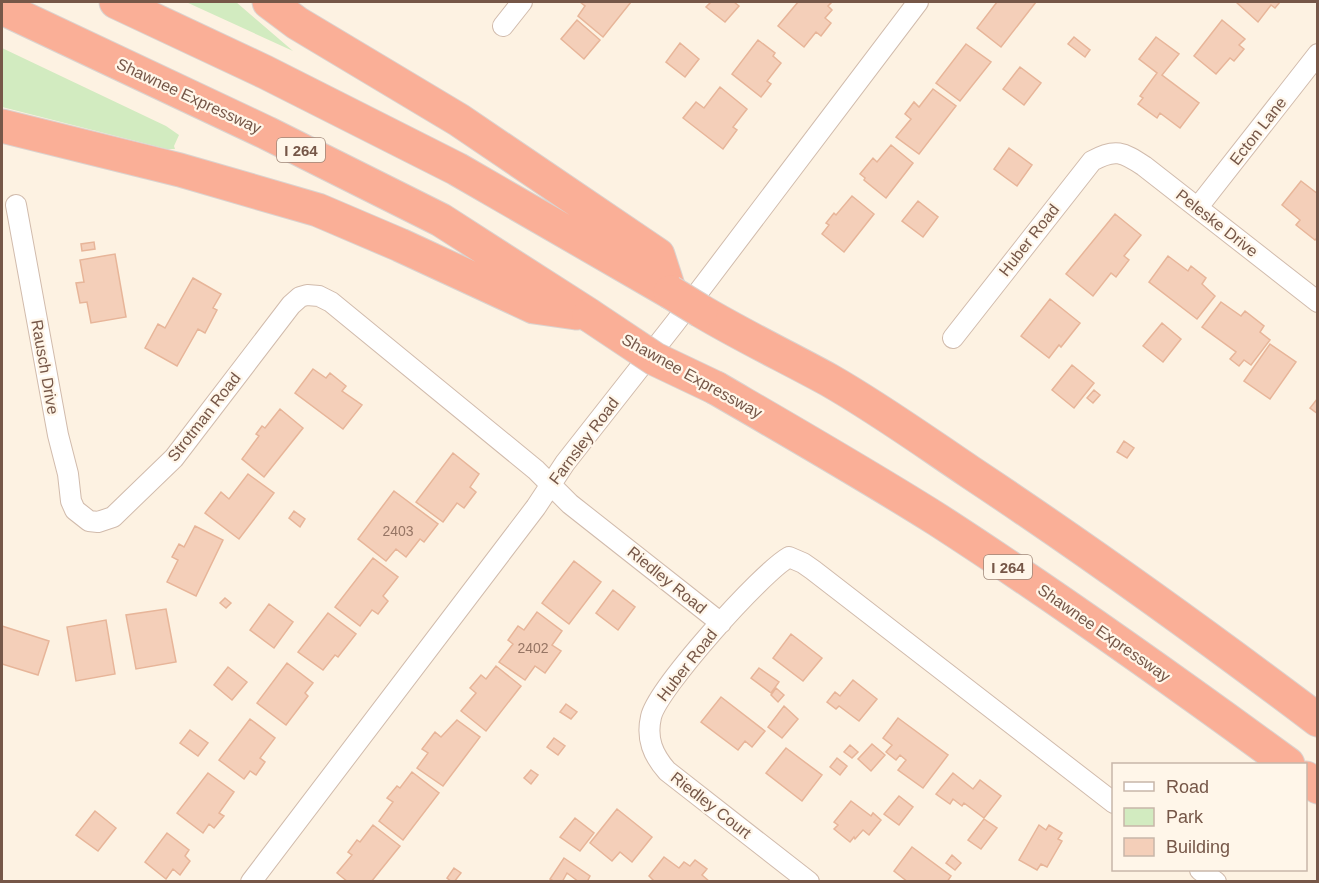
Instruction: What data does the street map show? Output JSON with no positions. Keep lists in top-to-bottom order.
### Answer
{
  "streets": {
    "highway": ["Shawnee Expressway", "I 264"],
    "street": [
      "Ecton Lane",
      "Peleske Drive",
      "Huber Road",
      "Rausch Drive",
      "Strotman Road",
      "Farnsley Road",
      "Riedley Road",
      "Riedley Court"
    ]
  },
  "crossings": [
    ["Ecton Lane", "Peleske Drive"],
    ["Peleske Drive", "Huber Road"],
    ["Huber Road", "Riedley Road"],
    ["Huber Road", "Riedley Court"],
    ["Rausch Drive", "Strotman Road"],
    ["Strotman Road", "Riedley Road"],
    ["Farnsley Road", "Riedley Road"]
  ],
  "house_numbers": ["2403", "2402"],
  "legend": ["Road", "Park", "Building"]
}
